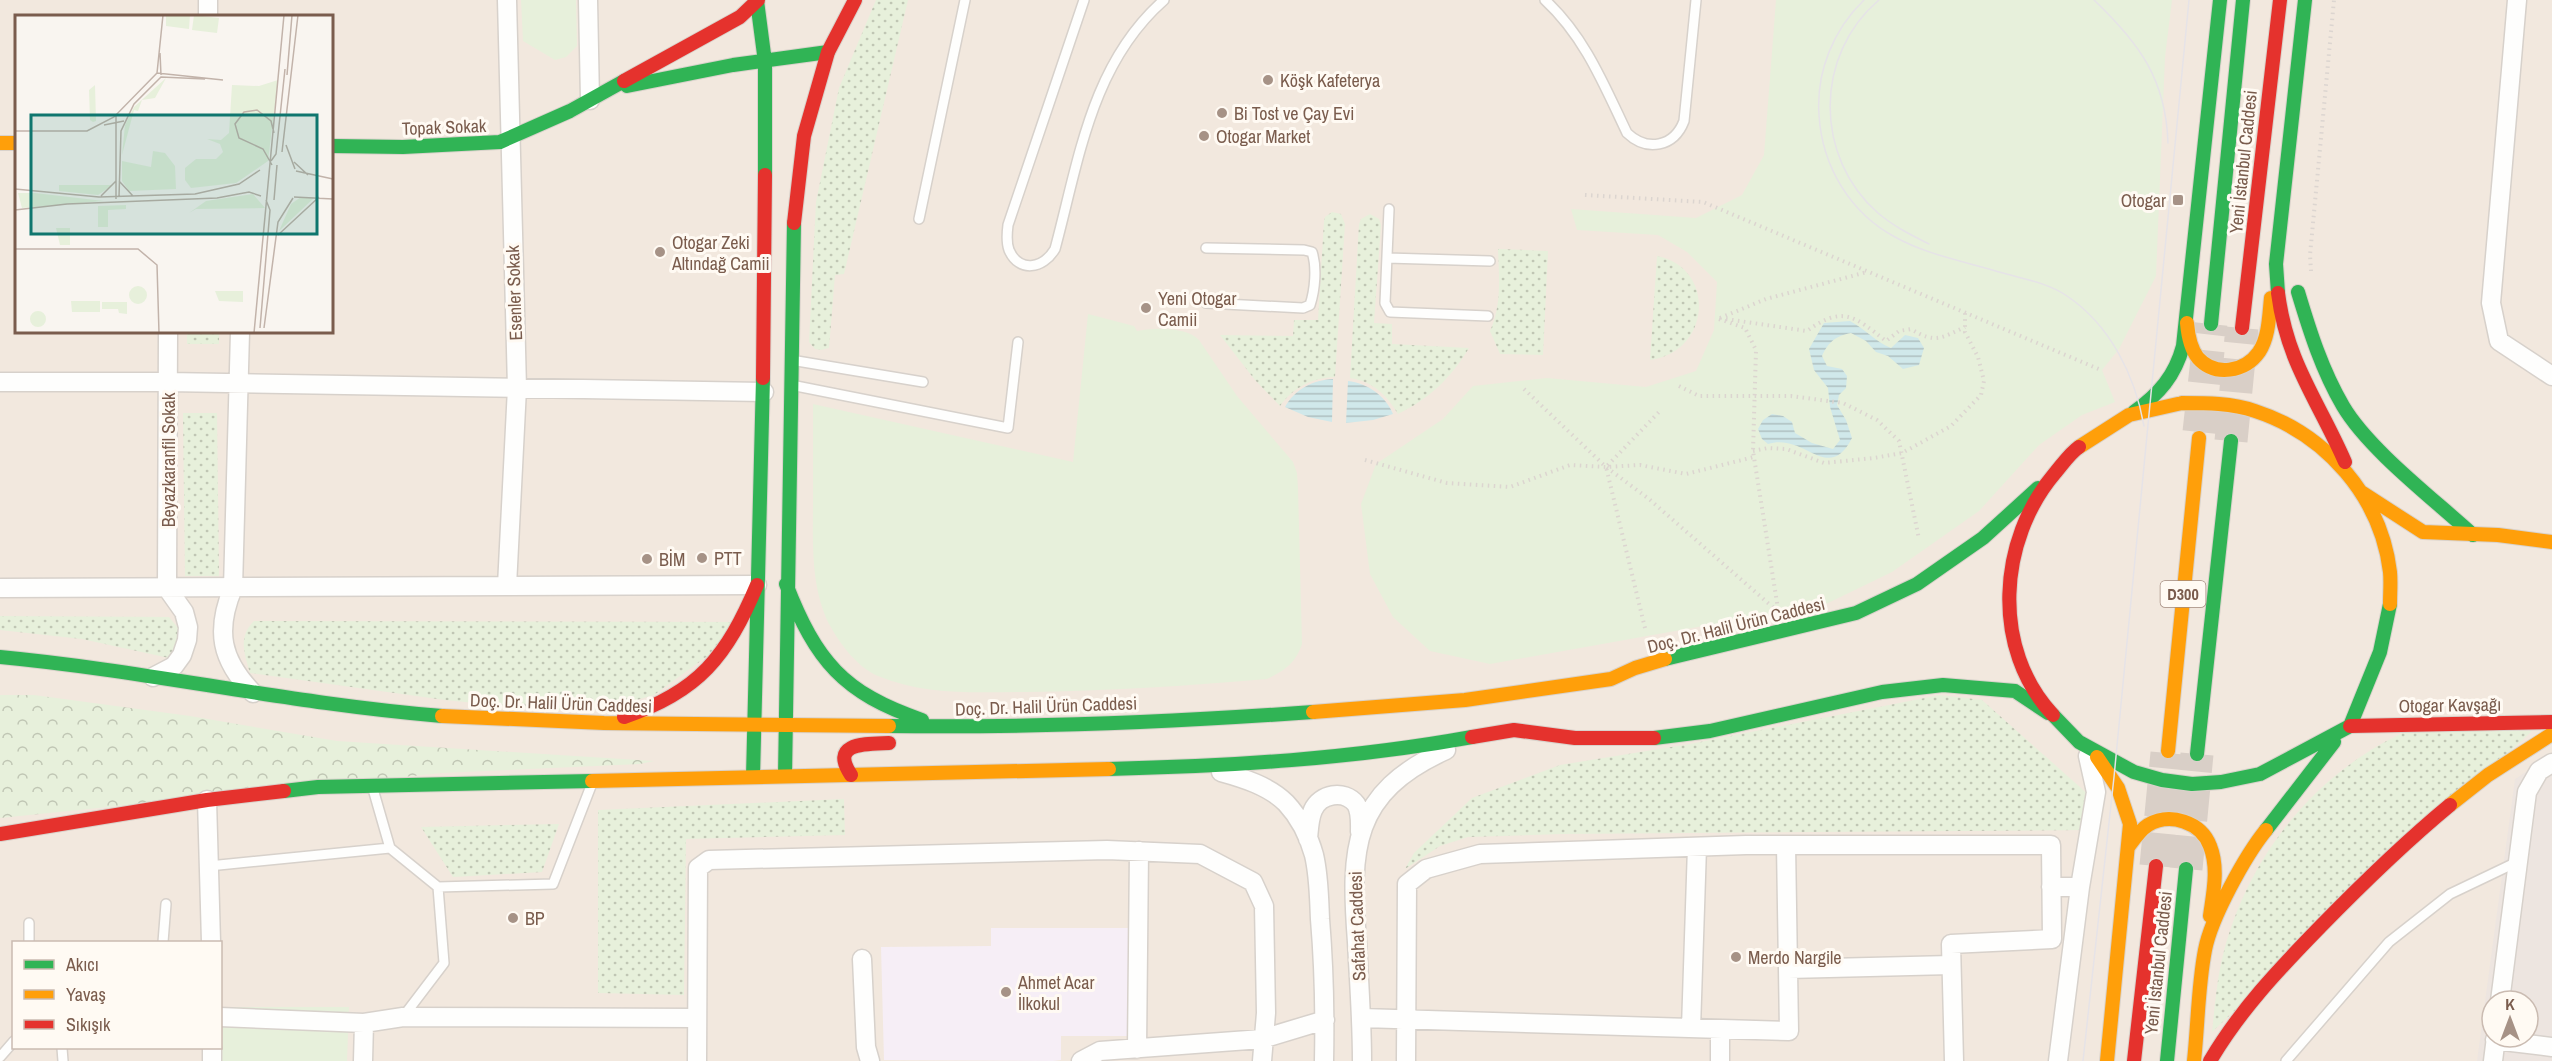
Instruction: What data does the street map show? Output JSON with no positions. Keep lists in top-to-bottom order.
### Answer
{
  "streets": {
    "main road": [
      "Topak Sokak",
      "Yeni İstanbul Caddesi",
      "D300",
      "Doç. Dr. Halil Ürün Caddesi",
      "Otogar Kavşağı"
    ],
    "street": ["Esenler Sokak", "Beyazkaranfil Sokak", "Safahat Caddesi"]
  },
  "crossings": [
    ["Topak Sokak", "Esenler Sokak"],
    ["Doç. Dr. Halil Ürün Caddesi", "Otogar Kavşağı"]
  ],
  "places": {
    "other": [
      "Köşk Kafeterya",
      "Bi Tost ve Çay Evi",
      "Otogar Market",
      "Otogar Zeki Altındağ Camii",
      "Yeni Otogar Camii",
      "PTT",
      "BİM",
      "BP",
      "Merdo Nargile",
      "Ahmet Acar İlkokul"
    ],
    "transit": ["Otogar"]
  },
  "legend": ["Akıcı", "Yavaş", "Sıkışık"],
  "north": "top"
}
